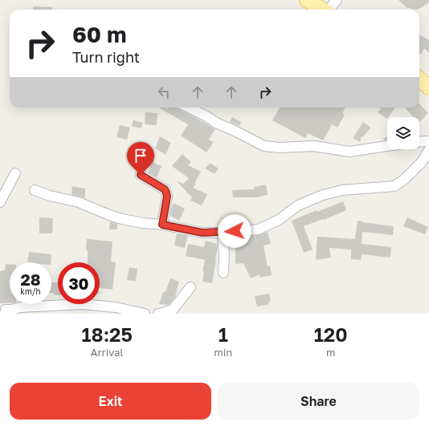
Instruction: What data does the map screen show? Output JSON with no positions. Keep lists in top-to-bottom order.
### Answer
{
  "page": {
    "turn": ["60 m", "Turn right"],
    "speed": "28 km/h",
    "limit": "30",
    "eta": [
      "18:25",
      "Arrival",
      "1",
      "min",
      "120",
      "m"
    ],
    "buttons": ["Exit", "Share"]
  }
}
